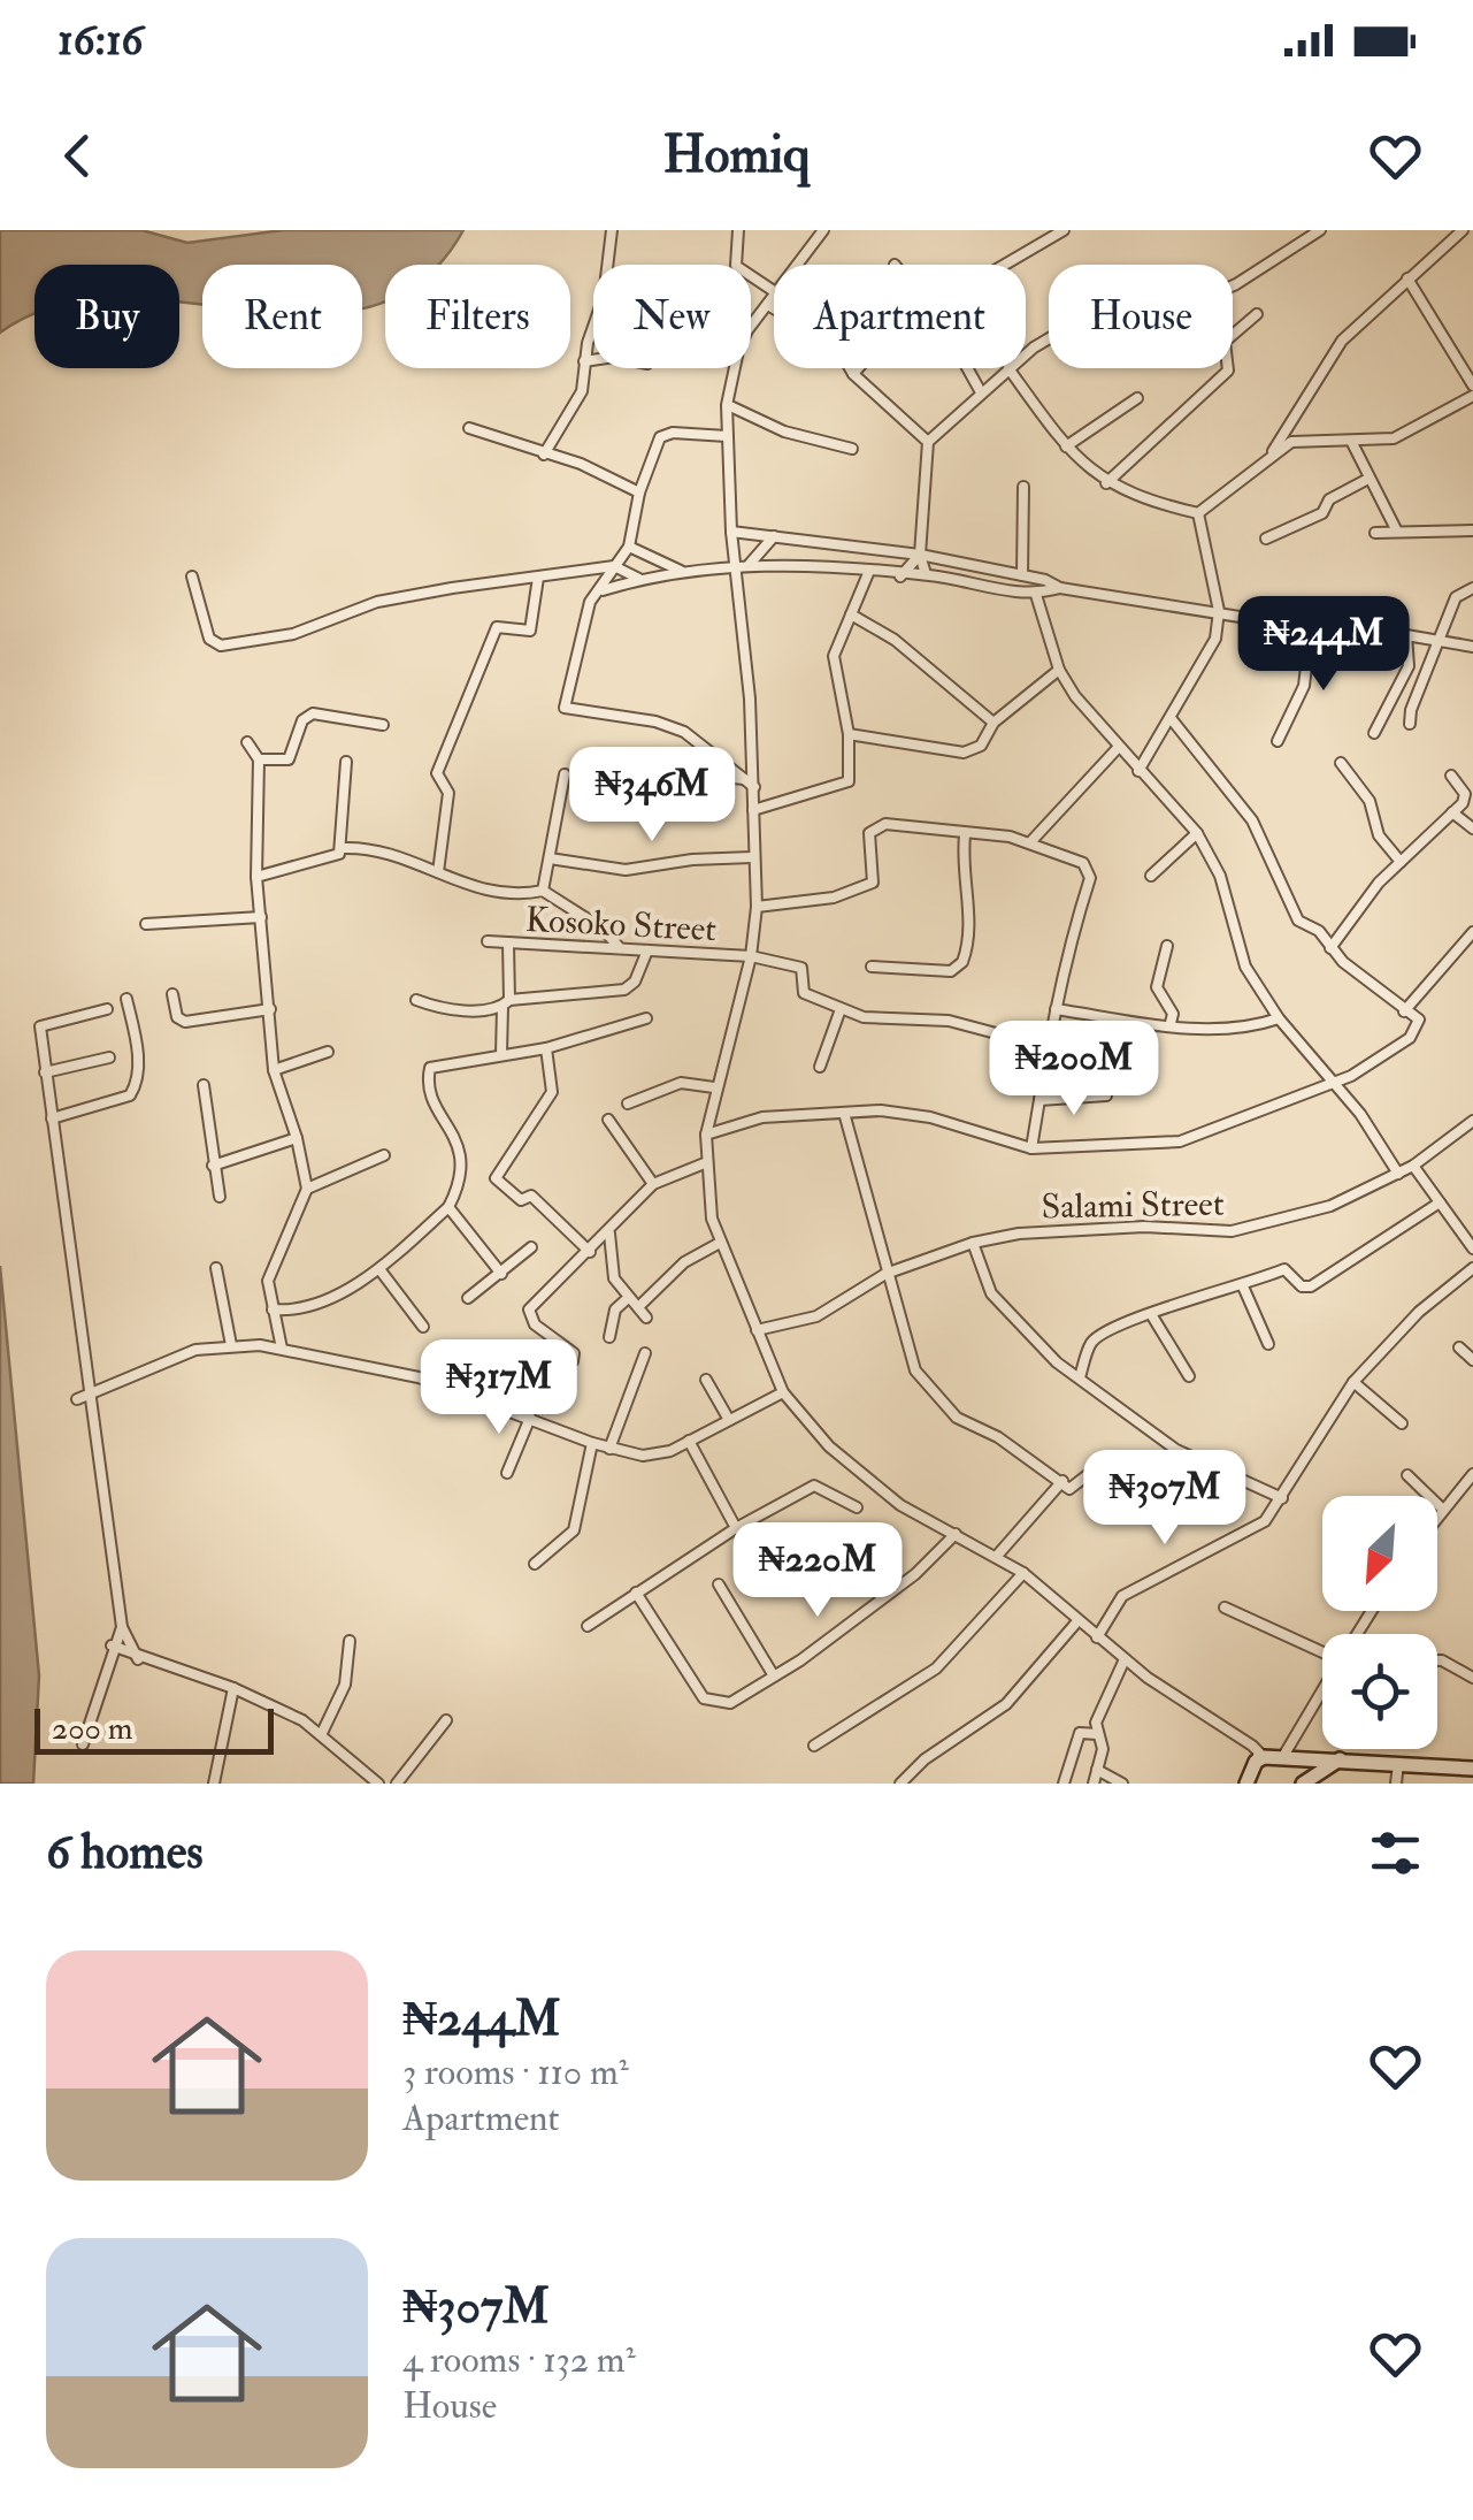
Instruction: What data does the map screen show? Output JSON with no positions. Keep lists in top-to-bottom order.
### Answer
{
  "streets": {
    "street": ["Kosoko Street", "Salami Street"]
  },
  "scale_bar": "200 m",
  "north": "bottom left",
  "page": {
    "status": "16:16",
    "header": "Homiq",
    "chip": [
      "Buy",
      "Rent",
      "Filters",
      "New",
      "Apartment",
      "House"
    ],
    "price": [
      "₦244M",
      "₦346M",
      "₦200M",
      "₦317M",
      "₦307M",
      "₦220M"
    ],
    "scale": "200 m",
    "heading": "6 homes",
    "list": [
      {
        "name": "₦244M",
        "note": "3 rooms · 110 m² · Apartment"
      },
      {
        "name": "₦307M",
        "note": "4 rooms · 132 m² · House"
      }
    ]
  }
}
